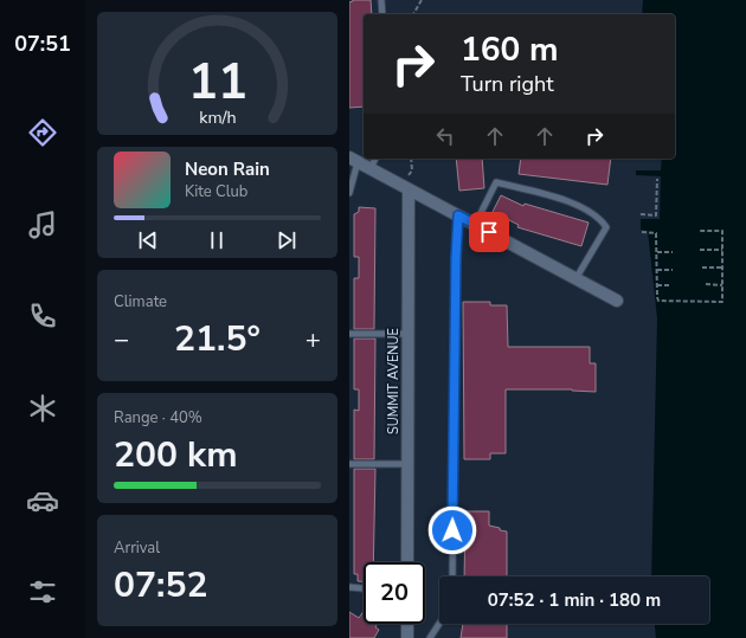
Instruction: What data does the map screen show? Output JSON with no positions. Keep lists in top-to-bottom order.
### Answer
{
  "streets": {
    "street": ["SUMMIT AVENUE"]
  },
  "page": {
    "tabs": "07:51",
    "turn": ["160 m", "Turn right"],
    "song": ["Neon Rain", "Kite Club"],
    "tile": [
      "Climate",
      ["Range · 40%", "200 km"],
      ["Arrival", "07:52"]
    ],
    "heat": ["−", "21.5°", "+"],
    "limit": "20",
    "trip": "07:52 · 1 min · 180 m",
    "gauge": ["11", "km/h"]
  }
}
